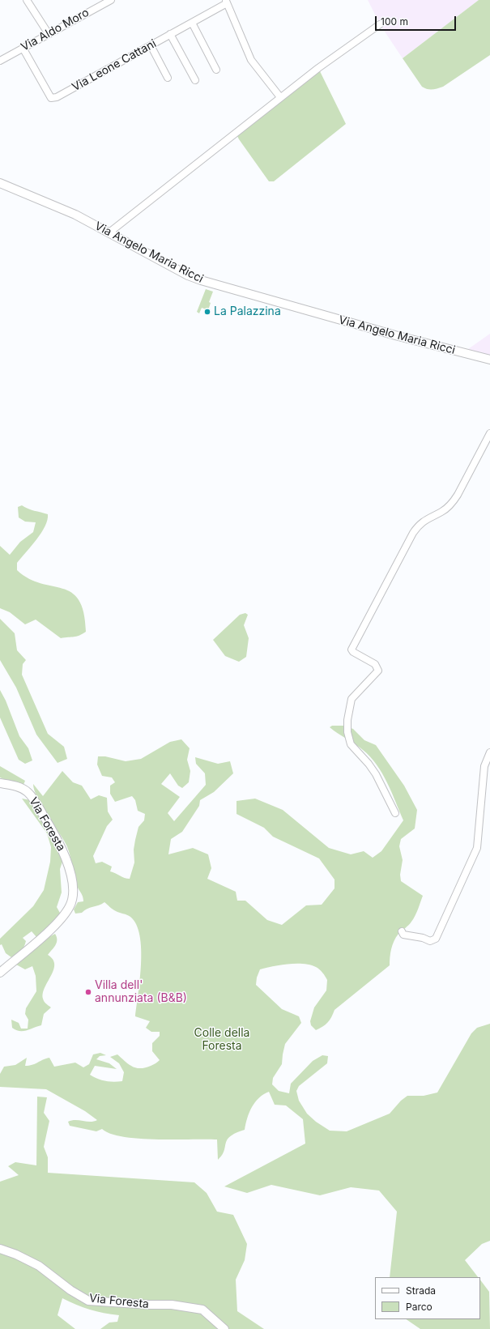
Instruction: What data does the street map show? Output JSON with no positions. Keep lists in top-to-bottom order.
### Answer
{
  "streets": {
    "main road": ["Via Angelo Maria Ricci", "Via Foresta"],
    "street": ["Via Aldo Moro", "Via Leone Cattani"]
  },
  "crossings": [
    ["Via Aldo Moro", "Via Leone Cattani"]
  ],
  "parks": ["Colle della Foresta"],
  "places": ["La Palazzina", "Villa dell' annunziata (B&B)"],
  "legend": ["Strada", "Parco"],
  "scale_bar": "100 m"
}
